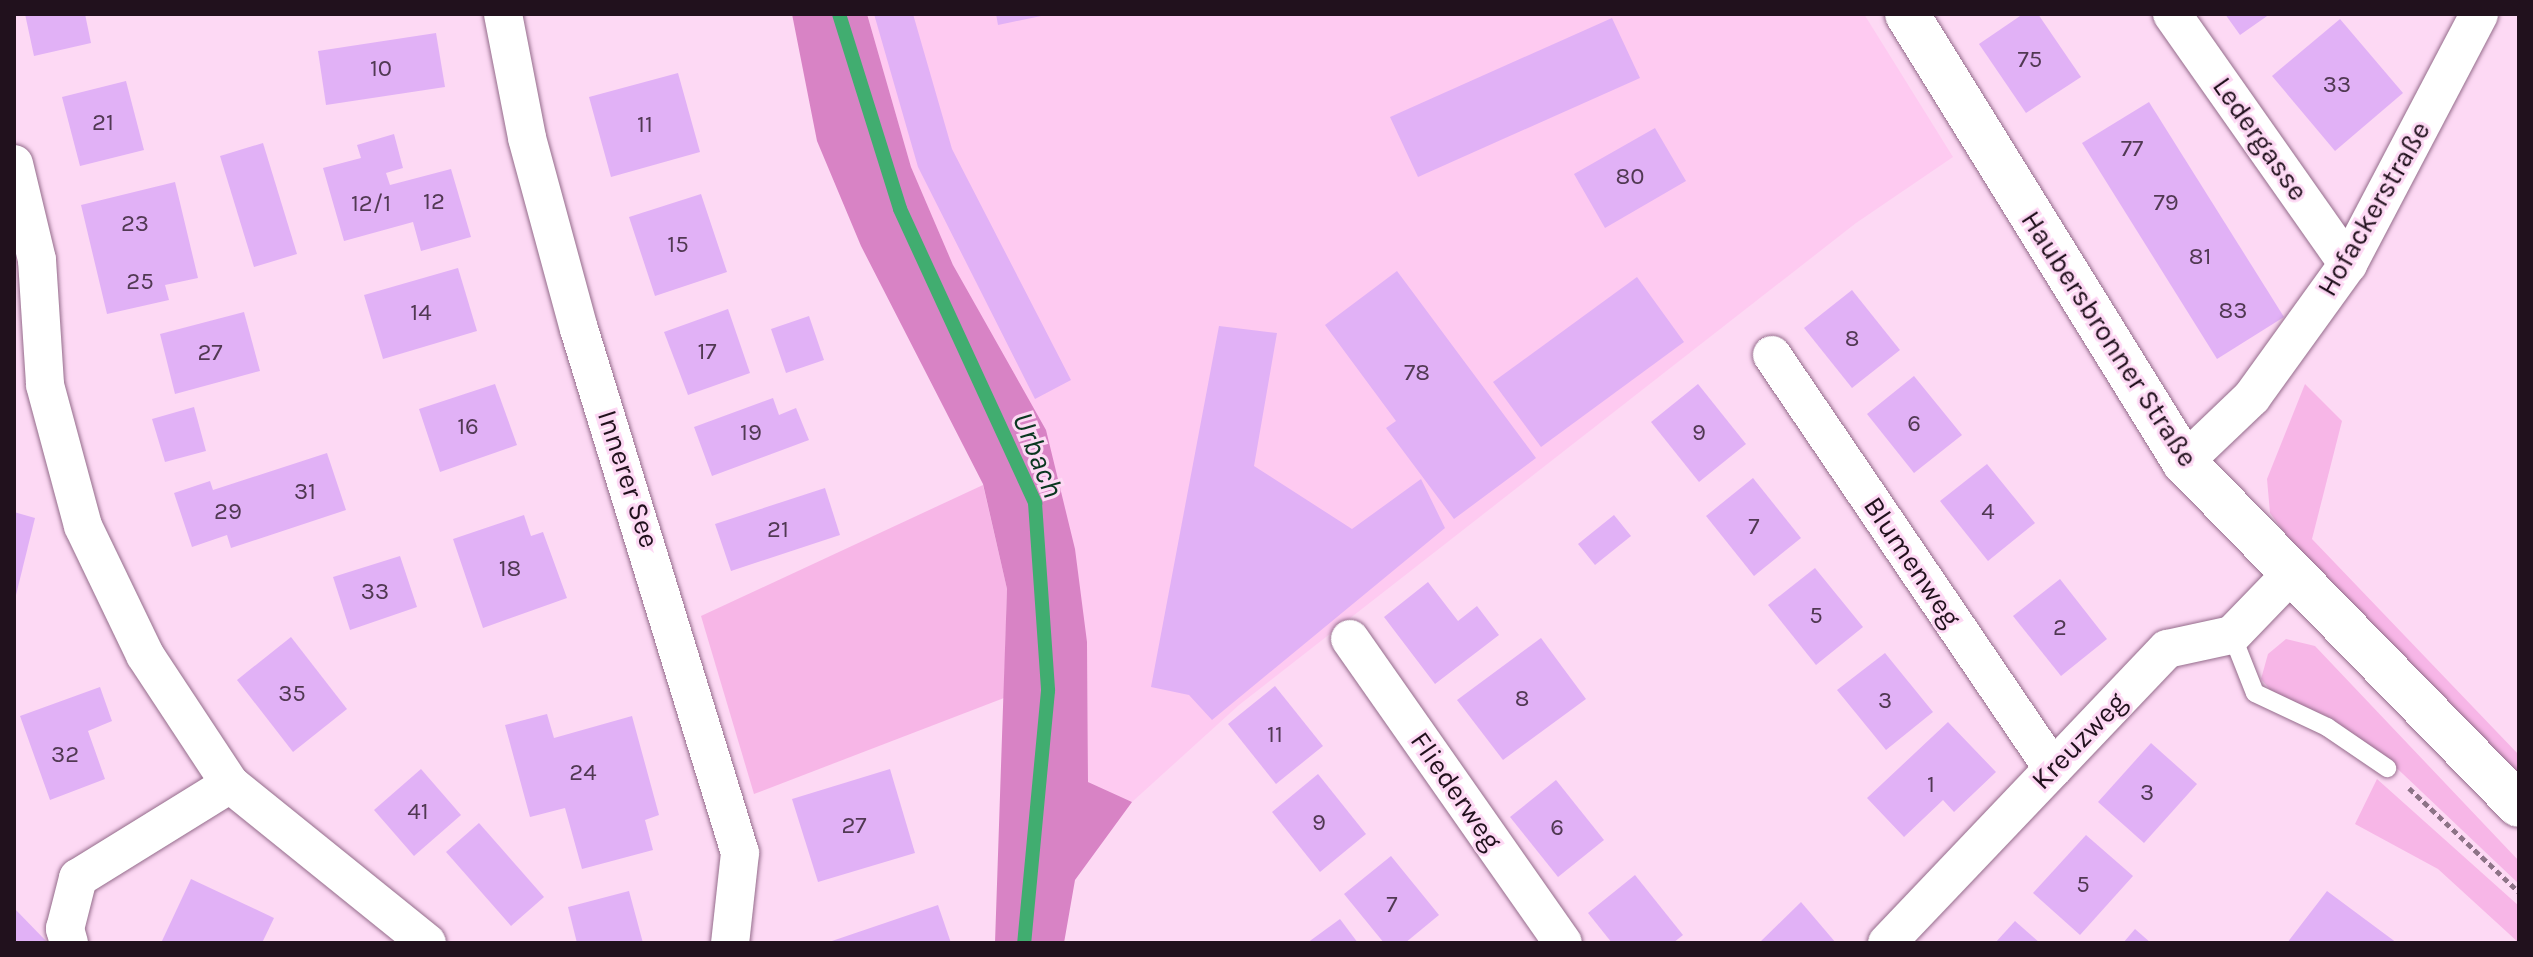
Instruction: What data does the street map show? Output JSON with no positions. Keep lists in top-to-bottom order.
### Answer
{
  "streets": {
    "street": [
      "Ledergasse",
      "Hofackerstraße",
      "Haubersbronner Straße",
      "Innerer See",
      "Blumenweg",
      "Kreuzweg",
      "Fliederweg"
    ]
  },
  "crossings": [
    ["Ledergasse", "Hofackerstraße"],
    ["Hofackerstraße", "Haubersbronner Straße"],
    ["Blumenweg", "Kreuzweg"]
  ],
  "water": ["Urbach"],
  "house_numbers": [
    "75",
    "10",
    "33",
    "21",
    "11",
    "77",
    "80",
    "12",
    "79",
    "12/1",
    "23",
    "15",
    "81",
    "25",
    "83",
    "14",
    "8",
    "17",
    "27",
    "78",
    "6",
    "16",
    "19",
    "9",
    "31",
    "29",
    "4",
    "7",
    "21",
    "18",
    "33",
    "5",
    "2",
    "35",
    "8",
    "3",
    "11",
    "32",
    "24",
    "1",
    "3",
    "41",
    "9",
    "27",
    "6",
    "5",
    "7"
  ]
}
